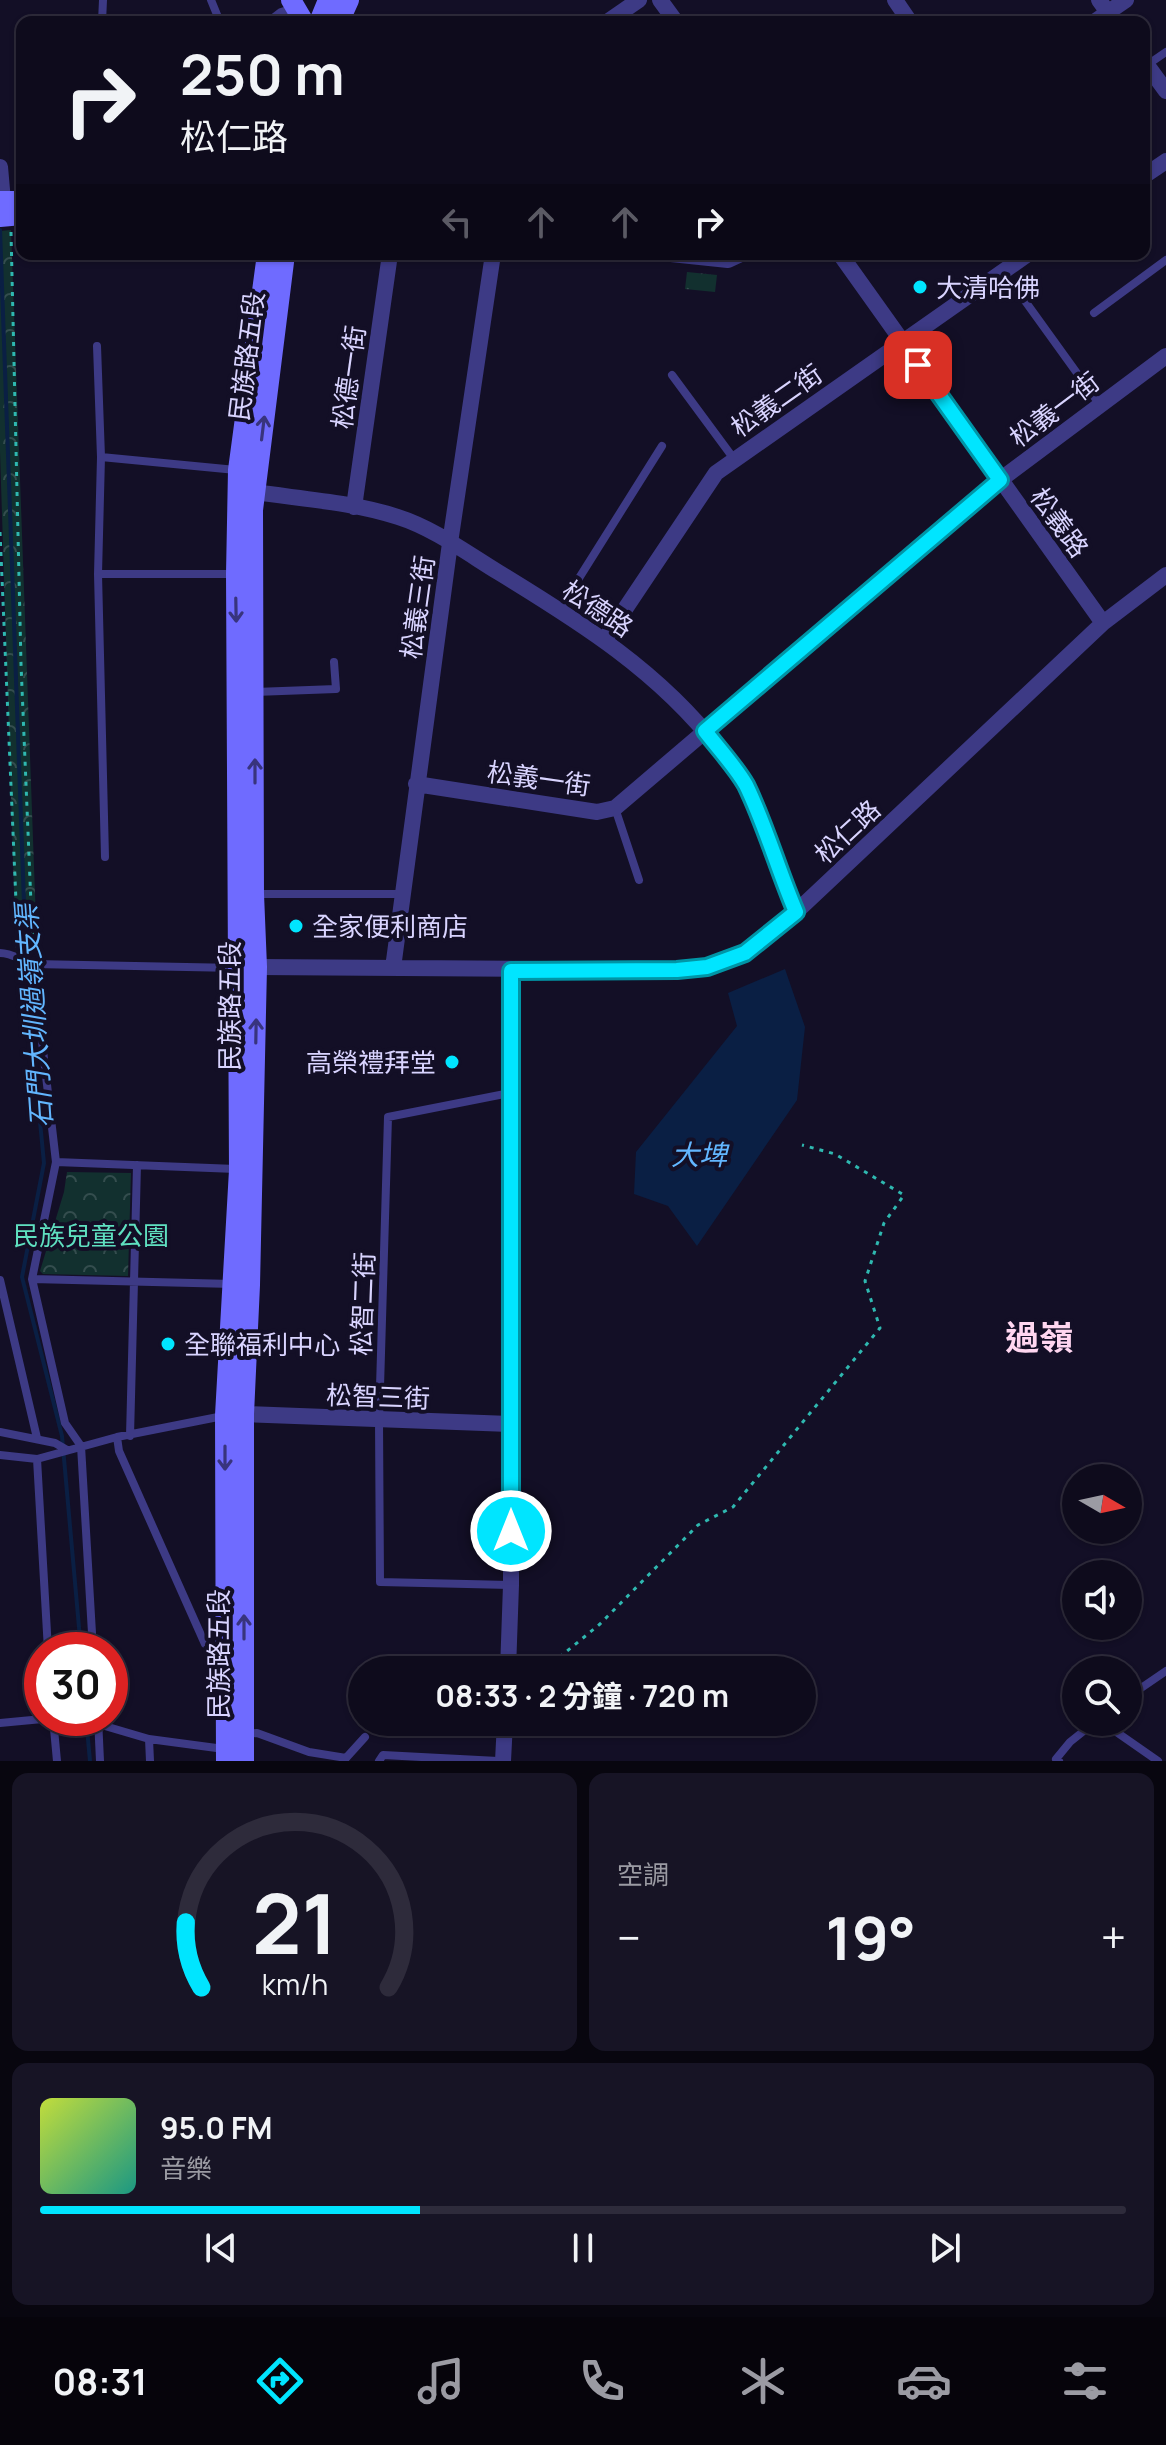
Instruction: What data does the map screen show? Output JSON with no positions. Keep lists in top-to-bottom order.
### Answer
{
  "streets": {
    "main road": ["民族路五段"],
    "street": [
      "松德一街",
      "松義二街",
      "松義一街",
      "松義路",
      "松義三街",
      "松德路",
      "松仁路",
      "松智三街"
    ],
    "lane": ["松智二街"]
  },
  "crossings": [
    ["民族路五段", "松德路"],
    ["民族路五段", "松仁路"],
    ["民族路五段", "松智三街"],
    ["松德一街", "松德路"],
    ["松義二街", "松義路"],
    ["松義二街", "松德路"],
    ["松義一街", "松義路"],
    ["松義一街", "松義三街"],
    ["松義一街", "松德路"],
    ["松義路", "松仁路"],
    ["松義三街", "松德路"],
    ["松義三街", "松仁路"],
    ["松德路", "松仁路"],
    ["松智二街", "松智三街"]
  ],
  "districts": ["過嶺"],
  "water": ["石門大圳過嶺支渠", "大埤"],
  "parks": ["民族兒童公園"],
  "places": [
    "大清哈佛",
    "全家便利商店",
    "高榮禮拜堂",
    "全聯福利中心"
  ],
  "north": "right",
  "page": {
    "turn": ["250 m", "松仁路"],
    "limit": "30",
    "trip": "08:33 · 2 分鐘 · 720 m",
    "tile": "空調",
    "heat": ["−", "19°", "+"],
    "song": ["95.0 FM", "音樂"],
    "tabs": "08:31",
    "gauge": ["21", "km/h"]
  }
}
